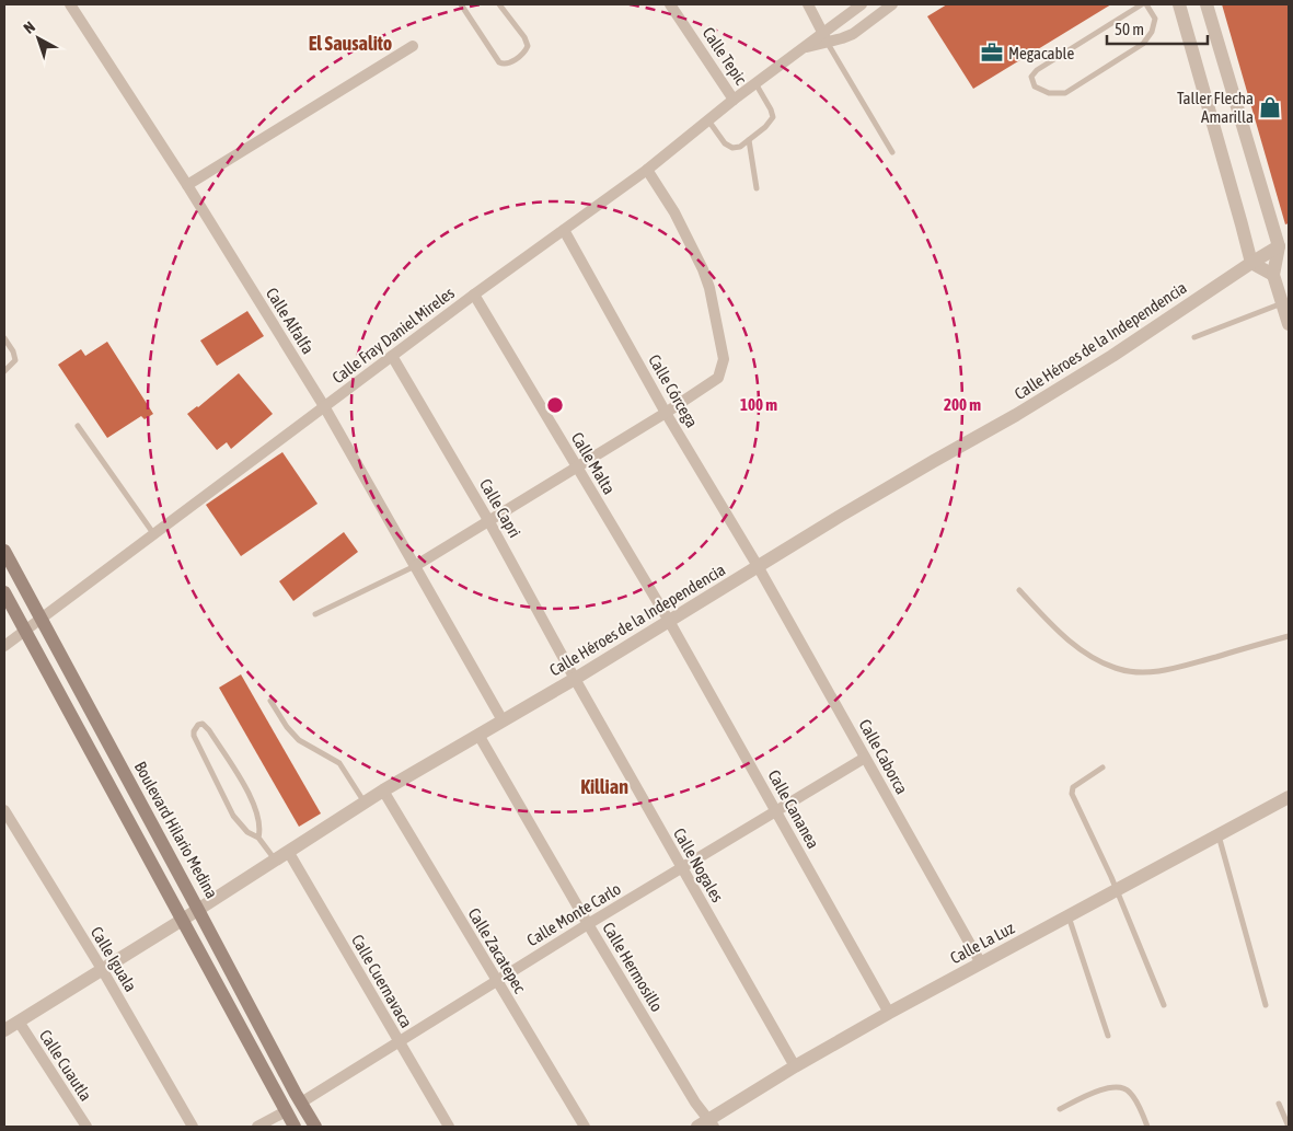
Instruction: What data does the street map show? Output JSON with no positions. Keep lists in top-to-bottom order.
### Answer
{
  "streets": {
    "main road": ["Boulevard Hilario Medina"],
    "street": [
      "Calle Tepic",
      "Calle Alfalfa",
      "Calle Fray Daniel Mireles",
      "Calle Héroes de la Independencia",
      "Calle Córcega",
      "Calle Malta",
      "Calle Capri",
      "Calle Caborca",
      "Calle Cananea",
      "Calle Nogales",
      "Calle Monte Carlo",
      "Calle La Luz",
      "Calle Zacatepec",
      "Calle Iguala",
      "Calle Hermosillo",
      "Calle Cuernavaca",
      "Calle Cuautla"
    ]
  },
  "crossings": [
    ["Calle Tepic", "Calle Fray Daniel Mireles"],
    ["Calle Alfalfa", "Calle Fray Daniel Mireles"],
    ["Calle Alfalfa", "Calle Héroes de la Independencia"],
    ["Calle Fray Daniel Mireles", "Calle Córcega"],
    ["Calle Fray Daniel Mireles", "Calle Malta"],
    ["Calle Fray Daniel Mireles", "Calle Capri"],
    ["Calle Fray Daniel Mireles", "Boulevard Hilario Medina"],
    ["Calle Héroes de la Independencia", "Calle Córcega"],
    ["Calle Héroes de la Independencia", "Calle Malta"],
    ["Calle Héroes de la Independencia", "Calle Capri"],
    ["Calle Héroes de la Independencia", "Calle Caborca"],
    ["Calle Héroes de la Independencia", "Calle Cananea"],
    ["Calle Héroes de la Independencia", "Boulevard Hilario Medina"],
    ["Calle Héroes de la Independencia", "Calle Nogales"],
    ["Calle Héroes de la Independencia", "Calle Zacatepec"],
    ["Calle Héroes de la Independencia", "Calle Iguala"],
    ["Calle Héroes de la Independencia", "Calle Hermosillo"],
    ["Calle Héroes de la Independencia", "Calle Cuernavaca"],
    ["Calle Héroes de la Independencia", "Calle Cuautla"],
    ["Calle Córcega", "Calle Caborca"],
    ["Calle Malta", "Calle Cananea"],
    ["Calle Capri", "Calle Nogales"],
    ["Calle Caborca", "Calle Monte Carlo"],
    ["Calle Caborca", "Calle La Luz"],
    ["Calle Cananea", "Calle Monte Carlo"],
    ["Calle Cananea", "Calle La Luz"],
    ["Boulevard Hilario Medina", "Calle Monte Carlo"],
    ["Calle Nogales", "Calle Monte Carlo"],
    ["Calle Nogales", "Calle La Luz"],
    ["Calle Monte Carlo", "Calle Zacatepec"],
    ["Calle Monte Carlo", "Calle Hermosillo"],
    ["Calle Monte Carlo", "Calle Cuernavaca"],
    ["Calle La Luz", "Calle Hermosillo"]
  ],
  "districts": ["El Sausalito", "Killian"],
  "places": {
    "office": ["Megacable"],
    "shop": ["Taller Flecha Amarilla"]
  },
  "scale_bar": "50 m",
  "north": "top left",
  "rings": ["100 m", "200 m"]
}
